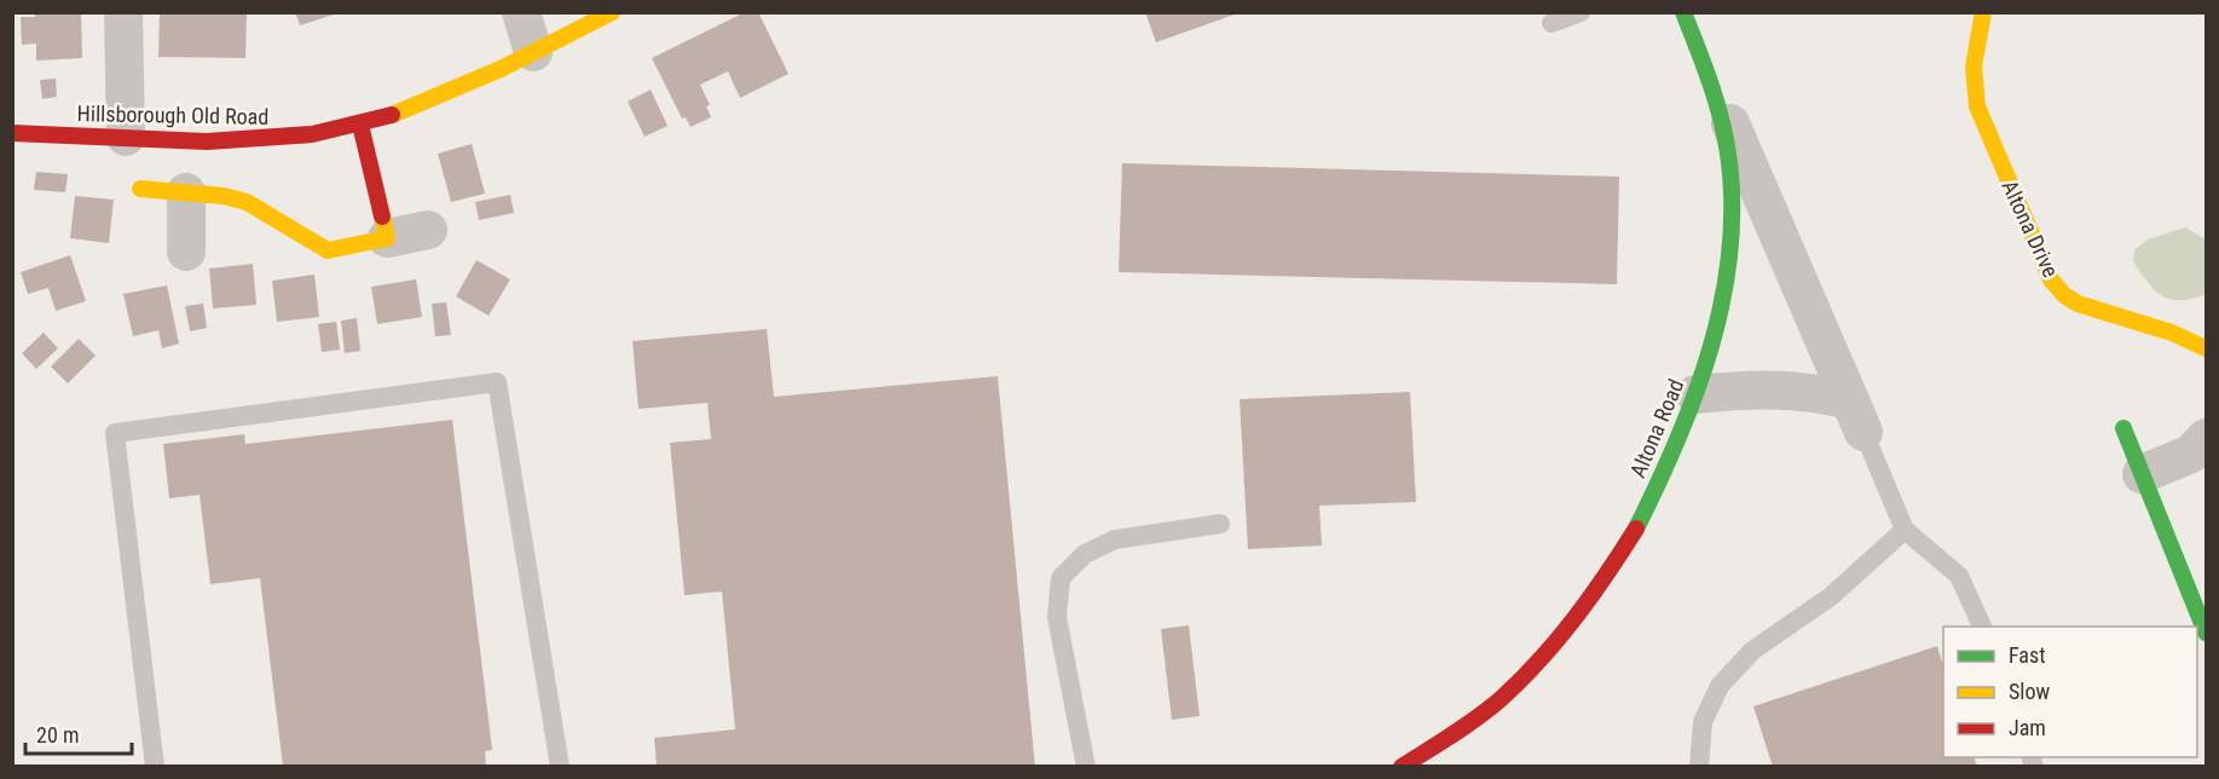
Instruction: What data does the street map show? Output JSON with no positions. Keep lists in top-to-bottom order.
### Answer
{
  "streets": {
    "street": ["Hillsborough Old Road", "Altona Drive", "Altona Road"]
  },
  "legend": ["Fast", "Slow", "Jam"],
  "scale_bar": "20 m"
}
